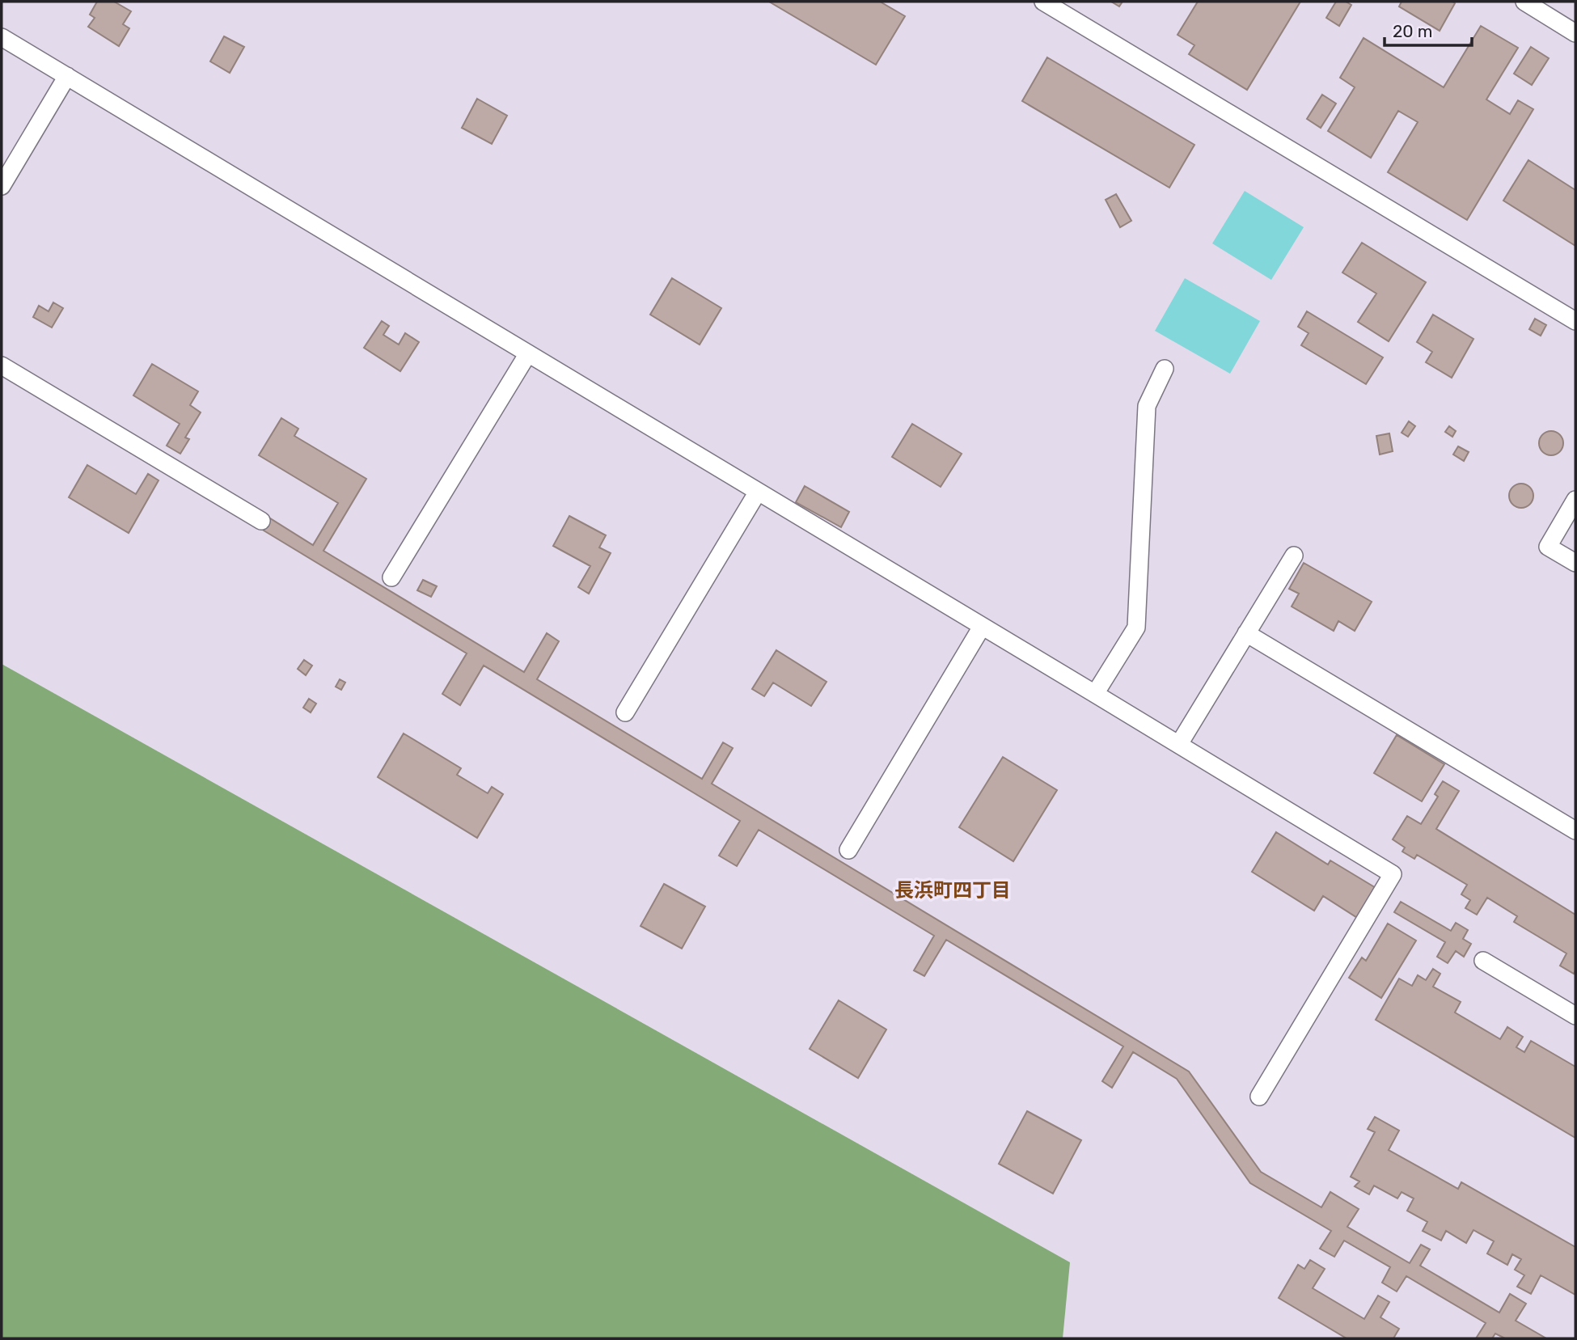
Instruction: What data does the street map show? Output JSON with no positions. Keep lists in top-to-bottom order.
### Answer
{
  "districts": ["長浜町四丁目"],
  "scale_bar": "20 m"
}
